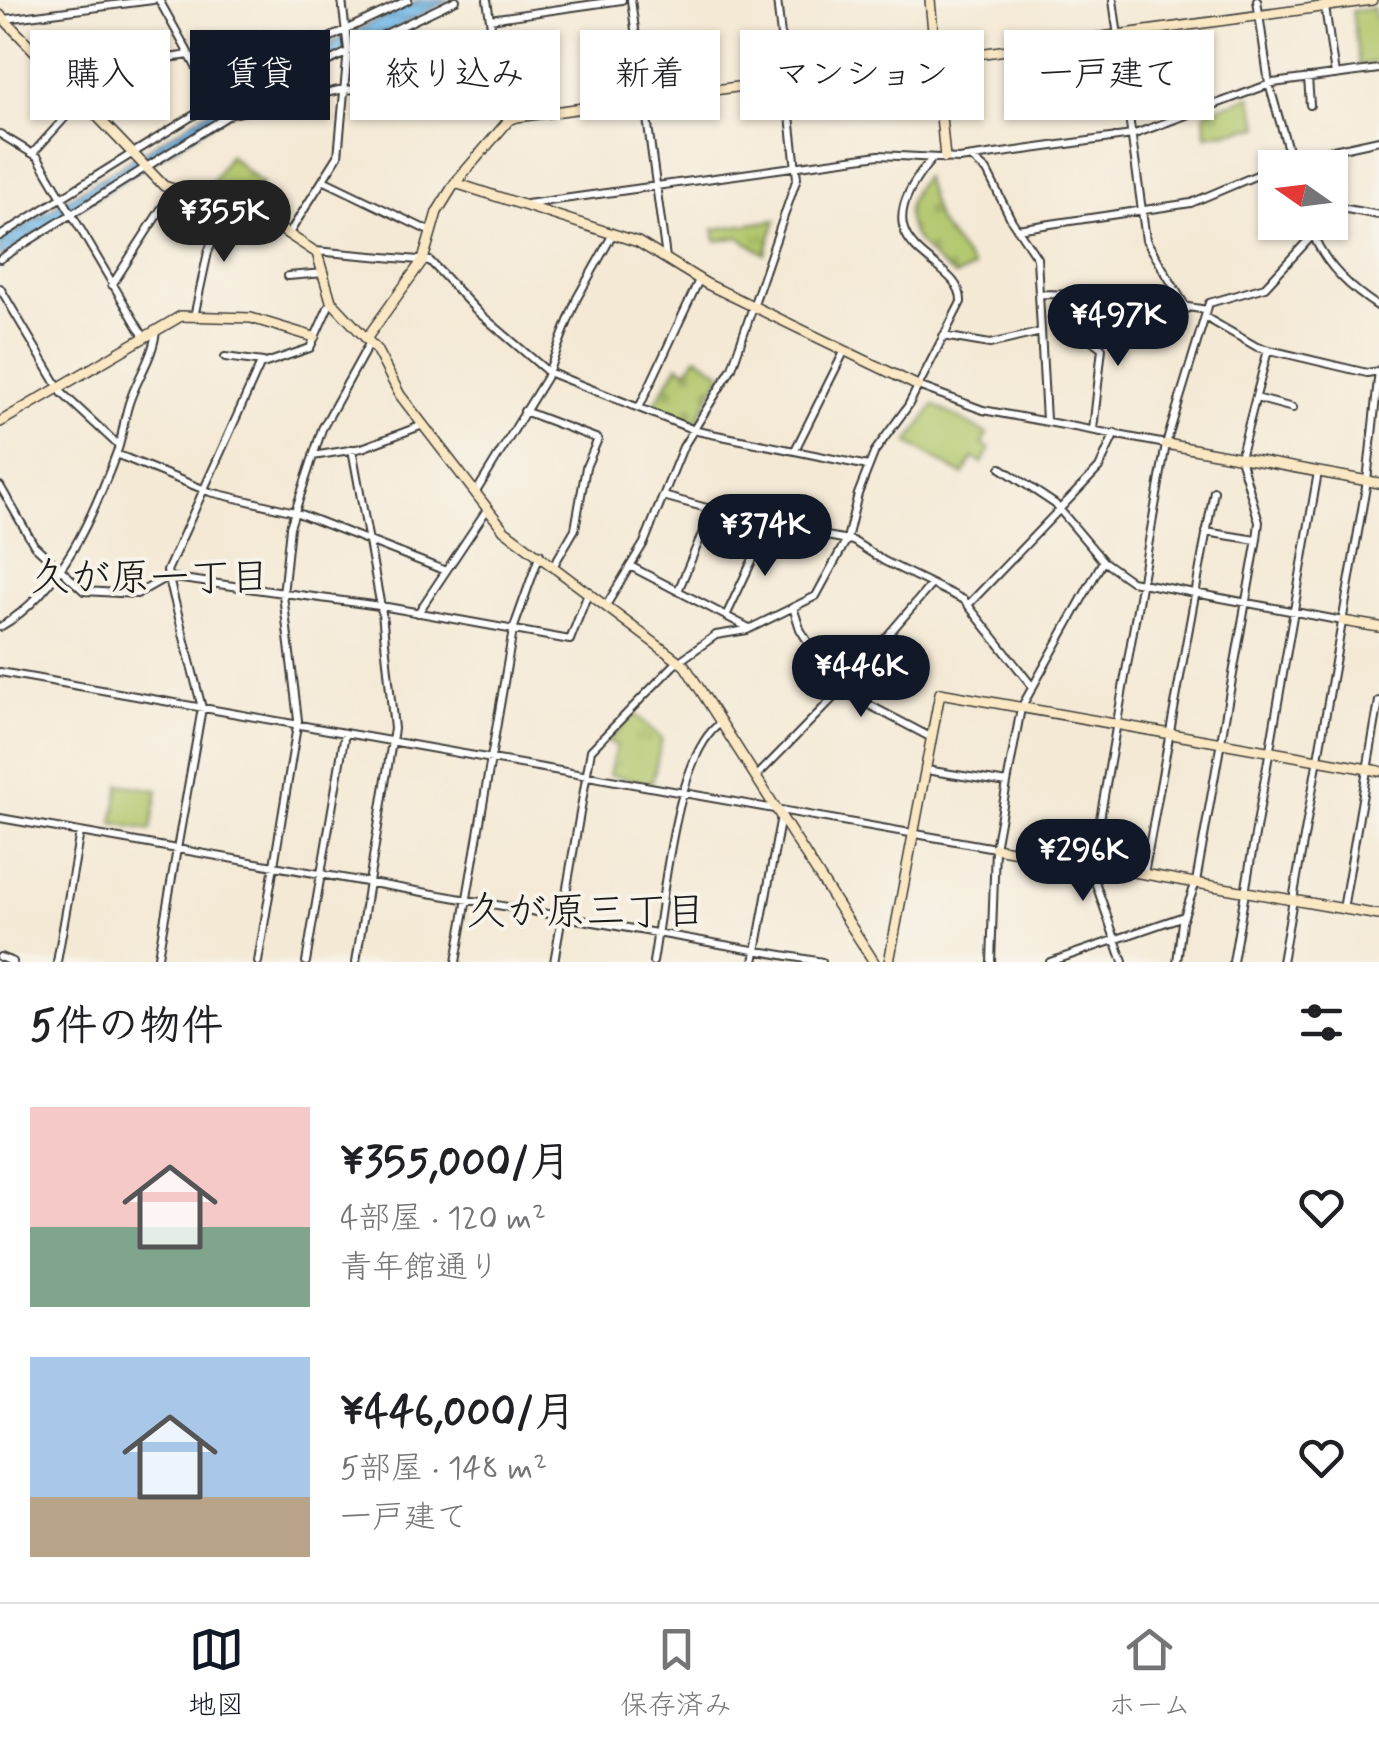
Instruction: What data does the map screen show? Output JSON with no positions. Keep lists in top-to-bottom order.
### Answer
{
  "districts": ["久が原一丁目", "久が原三丁目"],
  "north": "left",
  "page": {
    "chip": [
      "購入",
      "賃貸",
      "絞り込み",
      "新着",
      "マンション",
      "一戸建て"
    ],
    "price": [
      "¥355K",
      "¥497K",
      "¥374K",
      "¥446K",
      "¥296K"
    ],
    "heading": "5件の物件",
    "list": [
      {
        "name": "¥355,000/月",
        "note": "4部屋 · 120 m² · 青年館通り"
      },
      {
        "name": "¥446,000/月",
        "note": "5部屋 · 148 m² · 一戸建て"
      }
    ],
    "tabs": ["地図", "保存済み", "ホーム"]
  }
}
